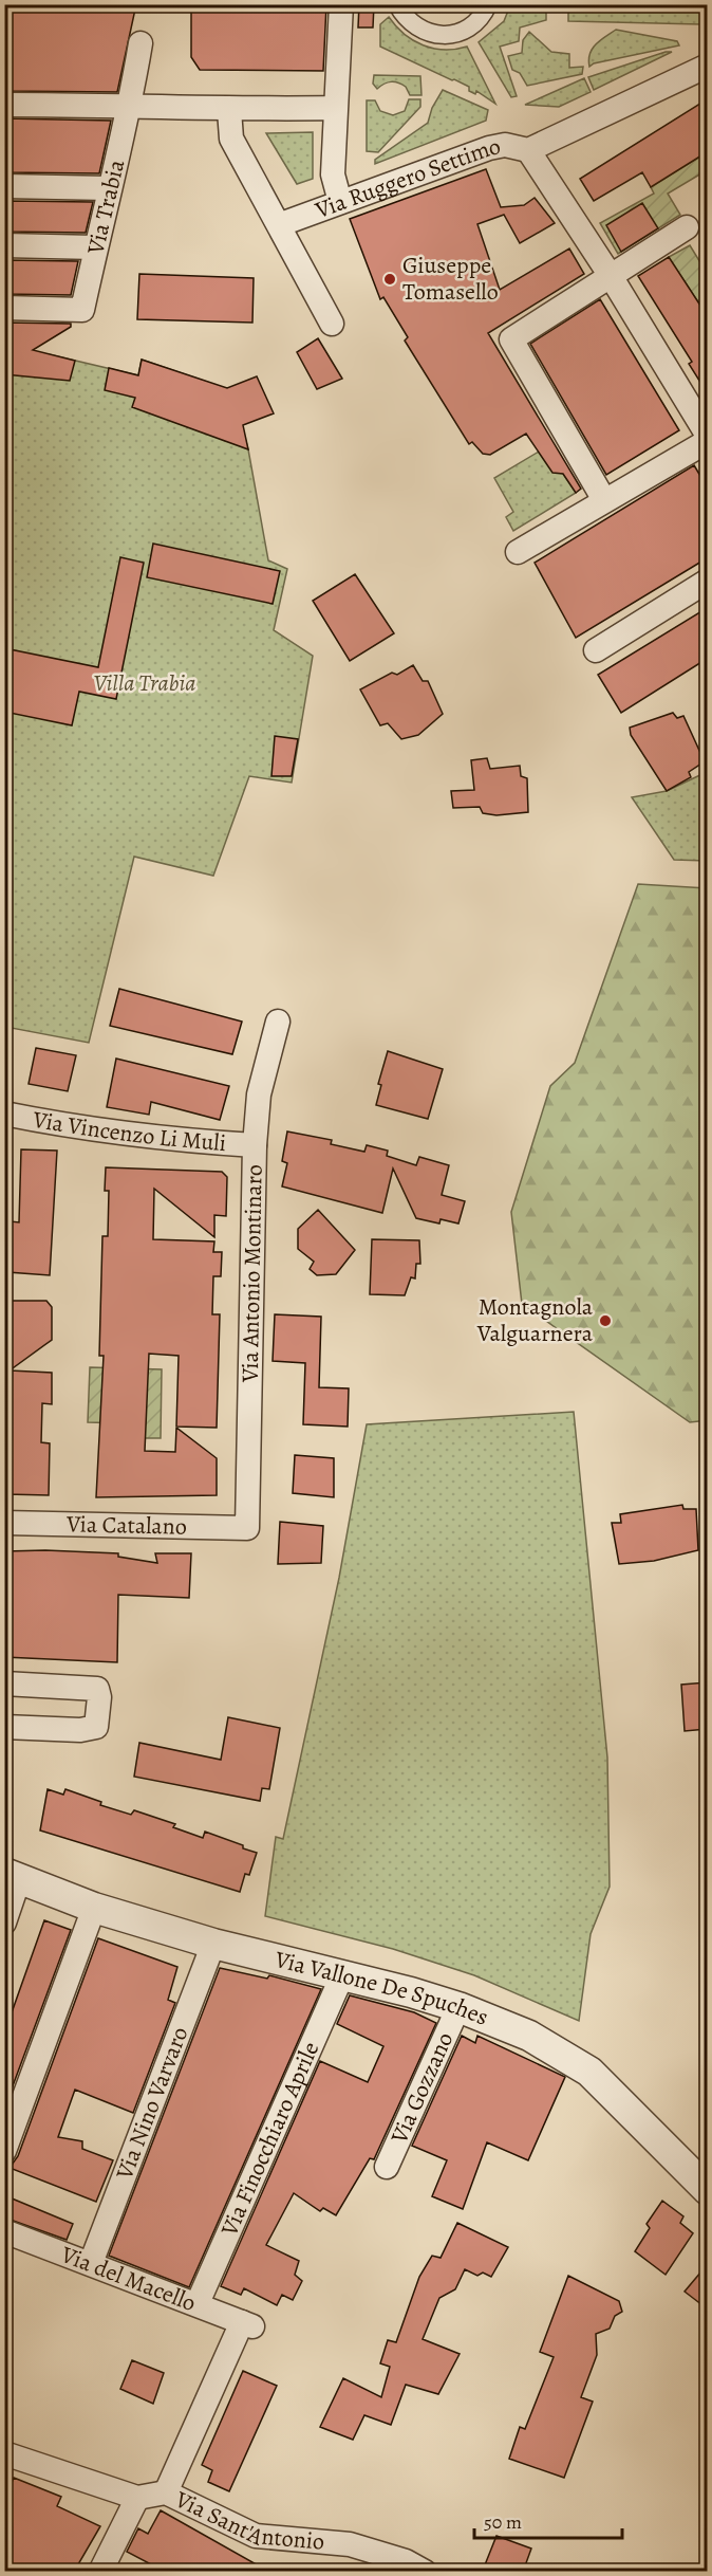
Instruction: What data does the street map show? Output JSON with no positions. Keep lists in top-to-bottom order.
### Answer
{
  "streets": {
    "street": [
      "Via Ruggero Settimo",
      "Via Trabia",
      "Via Vincenzo Li Muli",
      "Via Antonio Montinaro",
      "Via Catalano",
      "Via Vallone De Spuches",
      "Via Gozzano",
      "Via Nino Varvaro",
      "Via Finocchiaro Aprile",
      "Via del Macello",
      "Via Sant'Antonio"
    ]
  },
  "crossings": [
    ["Via Vincenzo Li Muli", "Via Antonio Montinaro"],
    ["Via Antonio Montinaro", "Via Catalano"],
    ["Via Vallone De Spuches", "Via Gozzano"],
    ["Via Vallone De Spuches", "Via Nino Varvaro"],
    ["Via Vallone De Spuches", "Via Finocchiaro Aprile"],
    ["Via Nino Varvaro", "Via del Macello"],
    ["Via Finocchiaro Aprile", "Via del Macello"],
    ["Via del Macello", "Via Sant'Antonio"]
  ],
  "parks": ["Villa Trabia"],
  "places": ["Giuseppe Tomasello", "Montagnola Valguarnera"],
  "scale_bar": "50 m"
}
